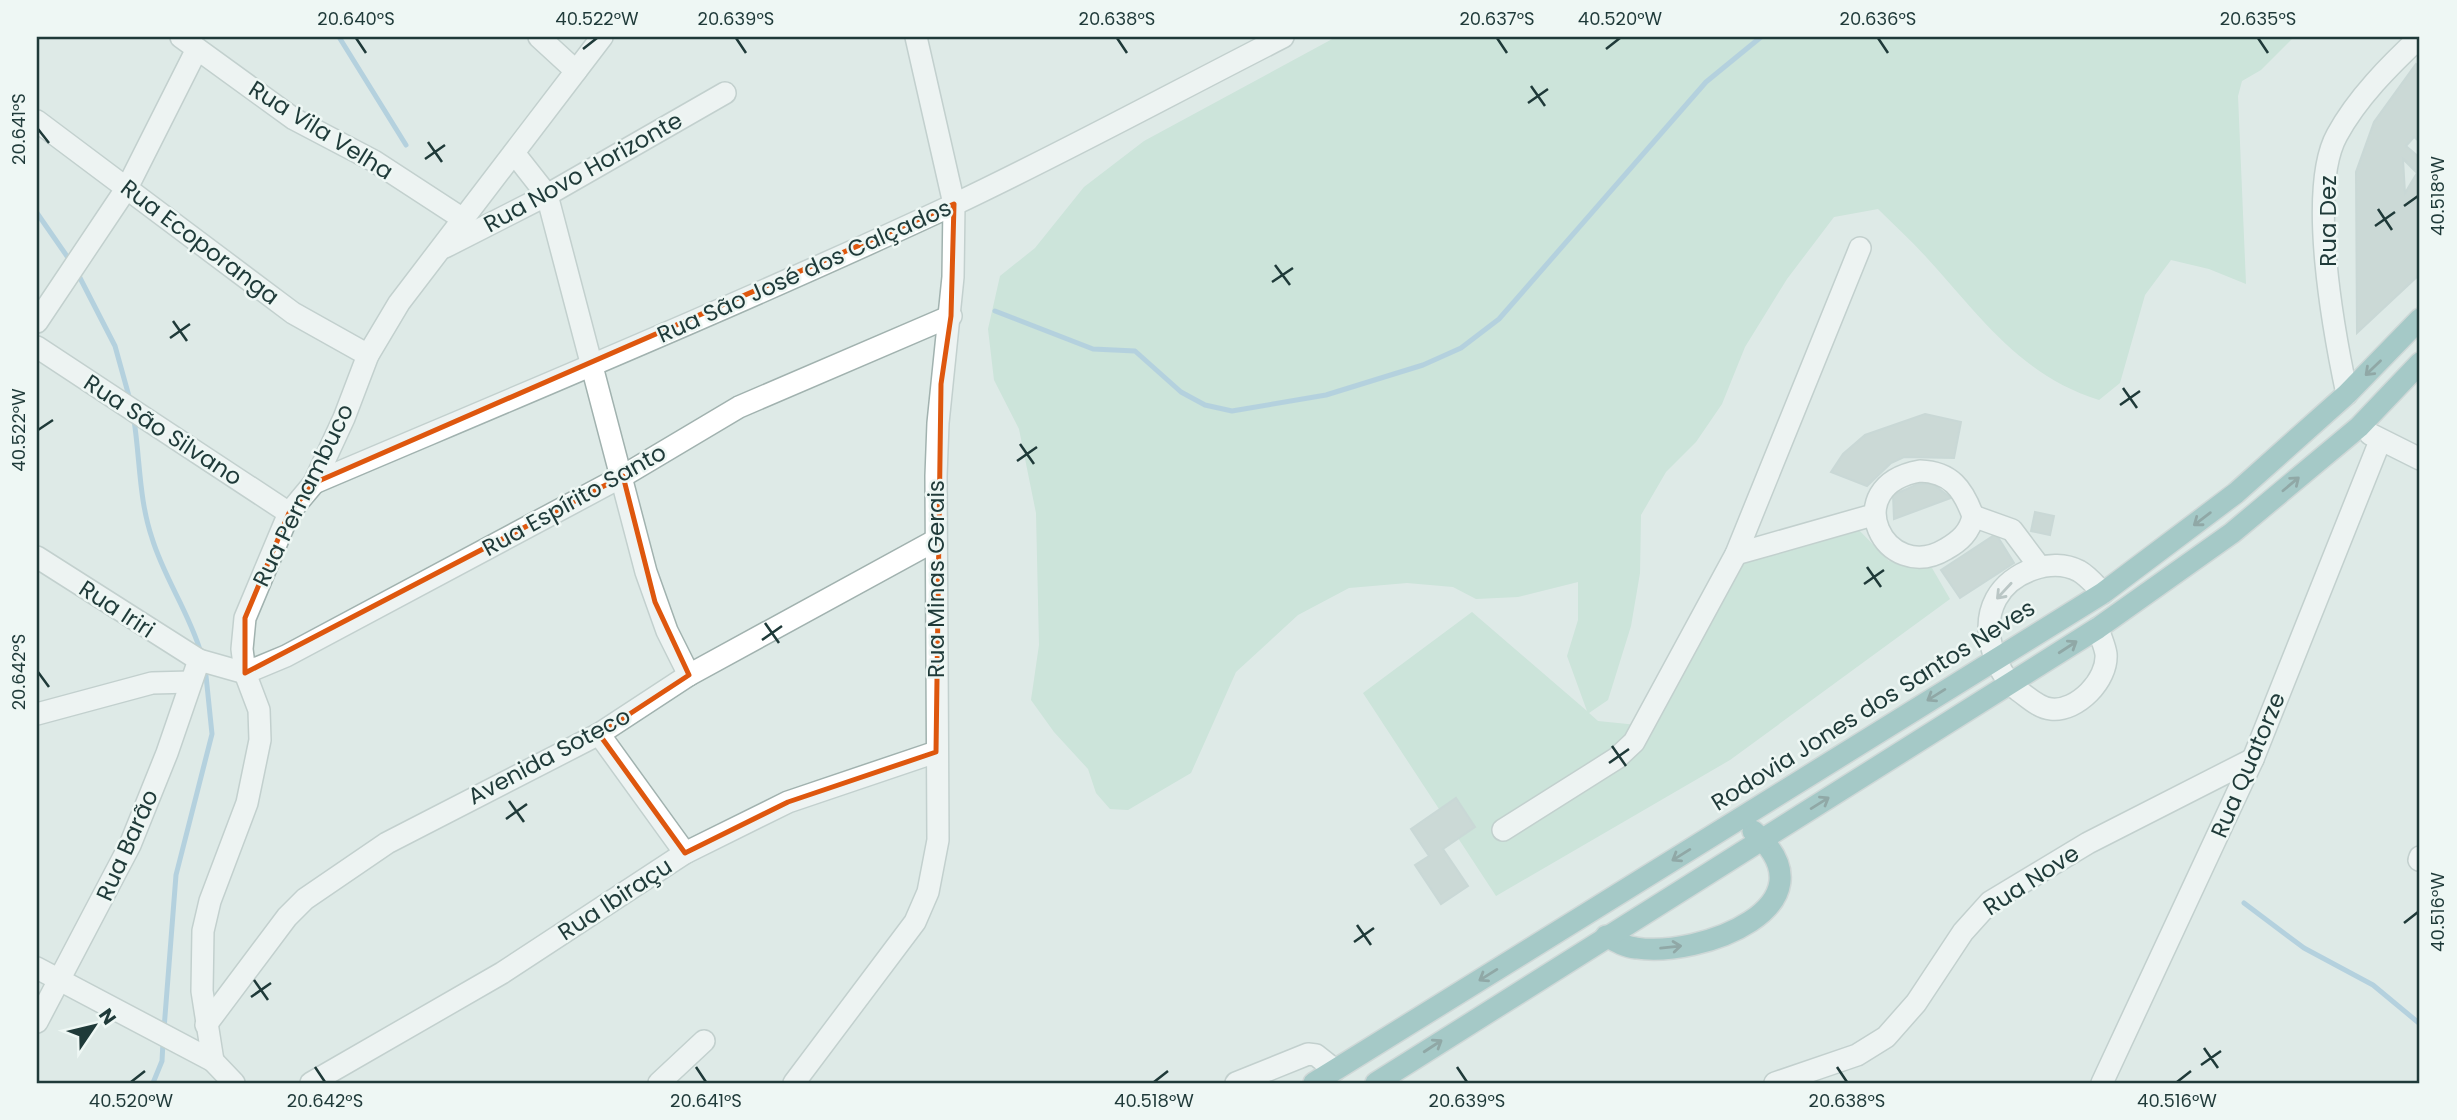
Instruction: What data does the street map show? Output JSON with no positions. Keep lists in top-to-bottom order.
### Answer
{
  "streets": {
    "main road": ["Rodovia Jones dos Santos Neves"],
    "street": [
      "Rua Vila Velha",
      "Rua Novo Horizonte",
      "Rua Dez",
      "Rua Ecoporanga",
      "Rua São José dos Calçados",
      "Rua São Silvano",
      "Rua Pernambuco",
      "Rua Espírito Santo",
      "Rua Minas Gerais",
      "Rua Iriri",
      "Avenida Soteco",
      "Rua Quatorze",
      "Rua Barão",
      "Rua Nove",
      "Rua Ibiraçu"
    ]
  },
  "crossings": [
    ["Rua Vila Velha", "Rua Pernambuco"],
    ["Rua Novo Horizonte", "Rua Pernambuco"],
    ["Rua Dez", "Rodovia Jones dos Santos Neves"],
    ["Rua Ecoporanga", "Rua Pernambuco"],
    ["Rua São José dos Calçados", "Rua Pernambuco"],
    ["Rua São José dos Calçados", "Rua Minas Gerais"],
    ["Rua São Silvano", "Rua Pernambuco"],
    ["Rua Pernambuco", "Rua Espírito Santo"],
    ["Rua Pernambuco", "Avenida Soteco"],
    ["Rua Espírito Santo", "Rua Minas Gerais"],
    ["Rua Minas Gerais", "Avenida Soteco"],
    ["Rua Minas Gerais", "Rua Ibiraçu"],
    ["Rua Iriri", "Rua Barão"],
    ["Rua Quatorze", "Rua Nove"]
  ],
  "north": "top right",
  "coordinates": [
    "20.640°S",
    "40.522°W",
    "20.639°S",
    "20.638°S",
    "20.637°S",
    "40.520°W",
    "20.636°S",
    "20.635°S",
    "20.641°S",
    "40.518°W",
    "20.642°S",
    "40.516°W"
  ]
}
